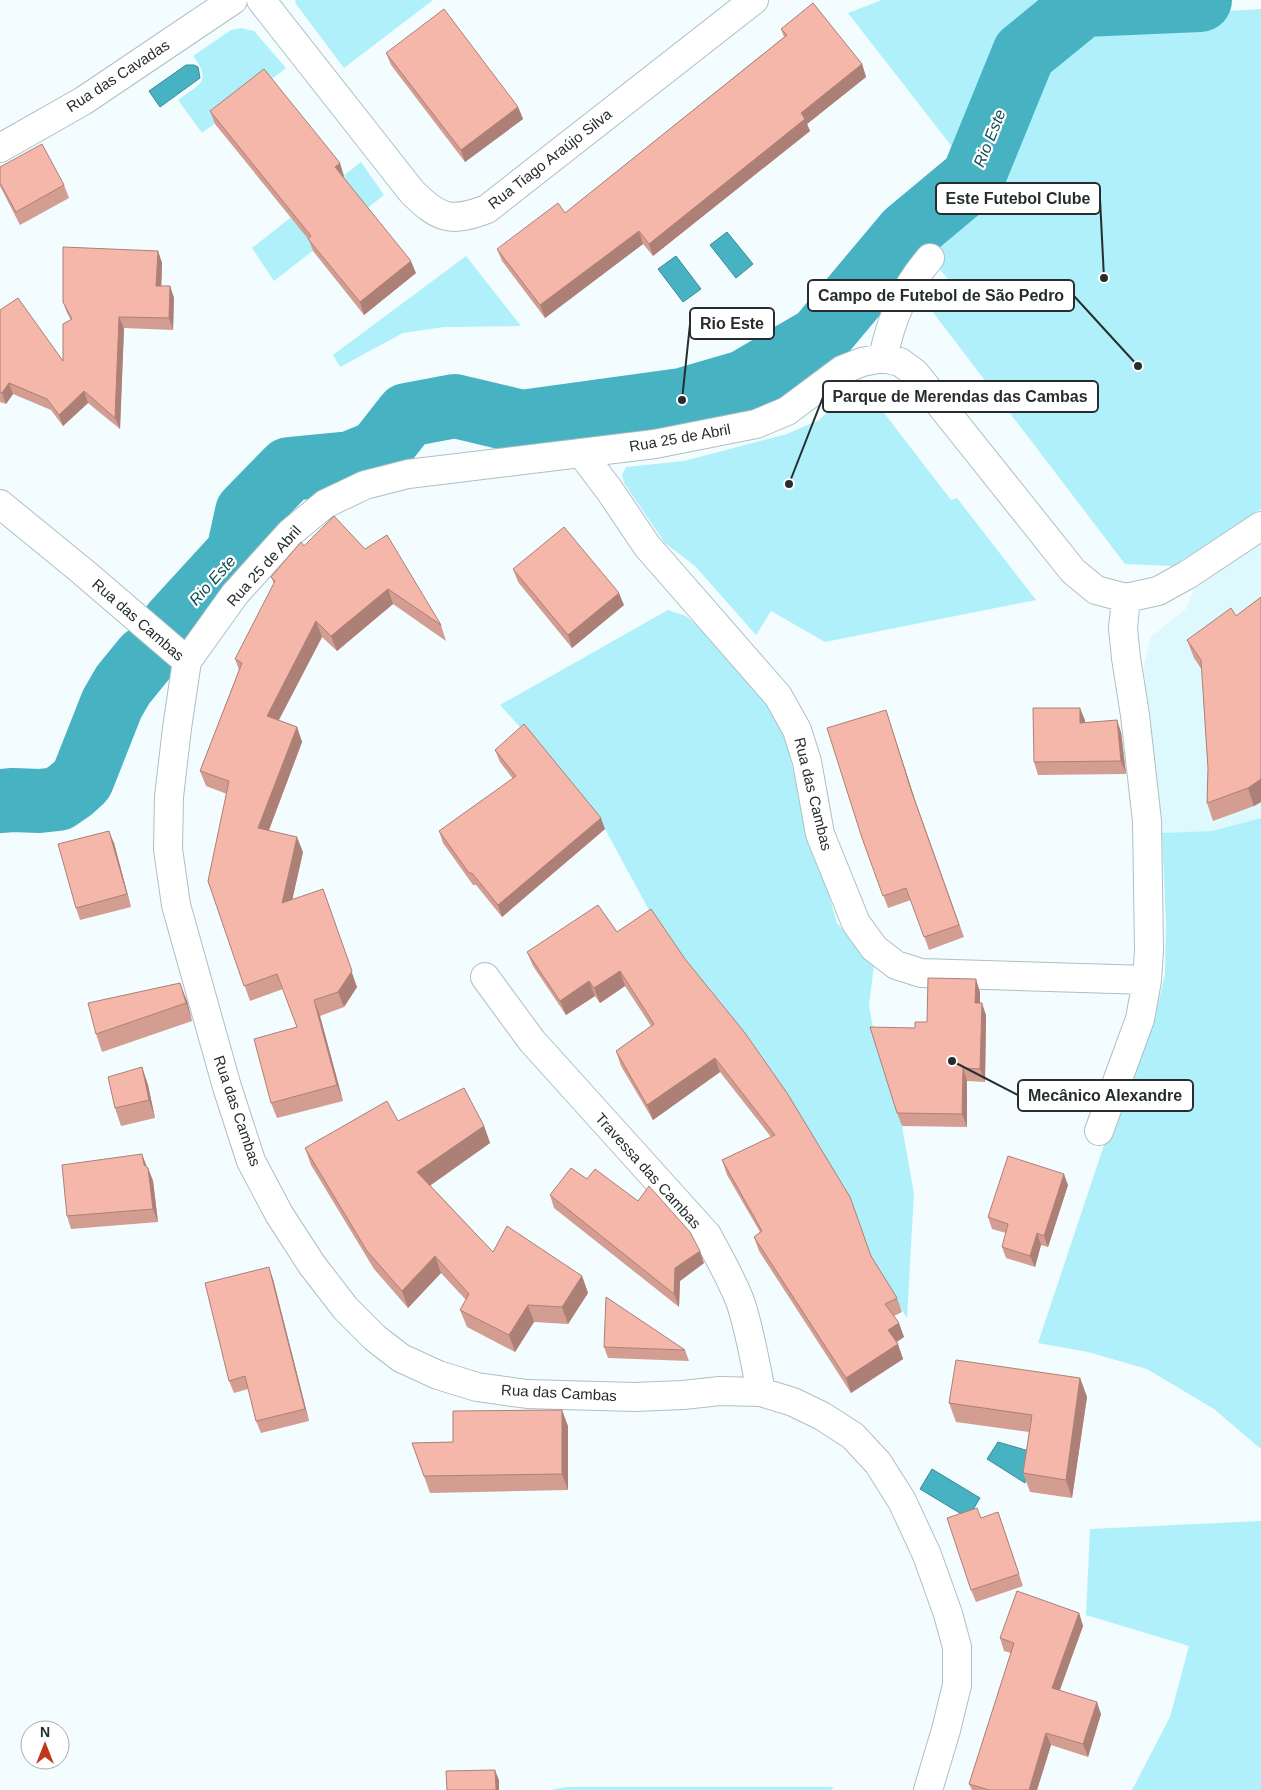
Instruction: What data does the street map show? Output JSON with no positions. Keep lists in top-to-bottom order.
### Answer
{
  "streets": {
    "street": [
      "Rua das Cavadas",
      "Rua Tiago Araújo Silva",
      "Rua 25 de Abril",
      "Rua das Cambas",
      "Travessa das Cambas"
    ]
  },
  "crossings": [
    ["Rua 25 de Abril", "Rua das Cambas"],
    ["Rua das Cambas", "Travessa das Cambas"]
  ],
  "water": ["Rio Este"],
  "places": [
    "Este Futebol Clube",
    "Campo de Futebol de São Pedro",
    "Rio Este",
    "Parque de Merendas das Cambas",
    "Mecânico Alexandre"
  ],
  "north": "top"
}
